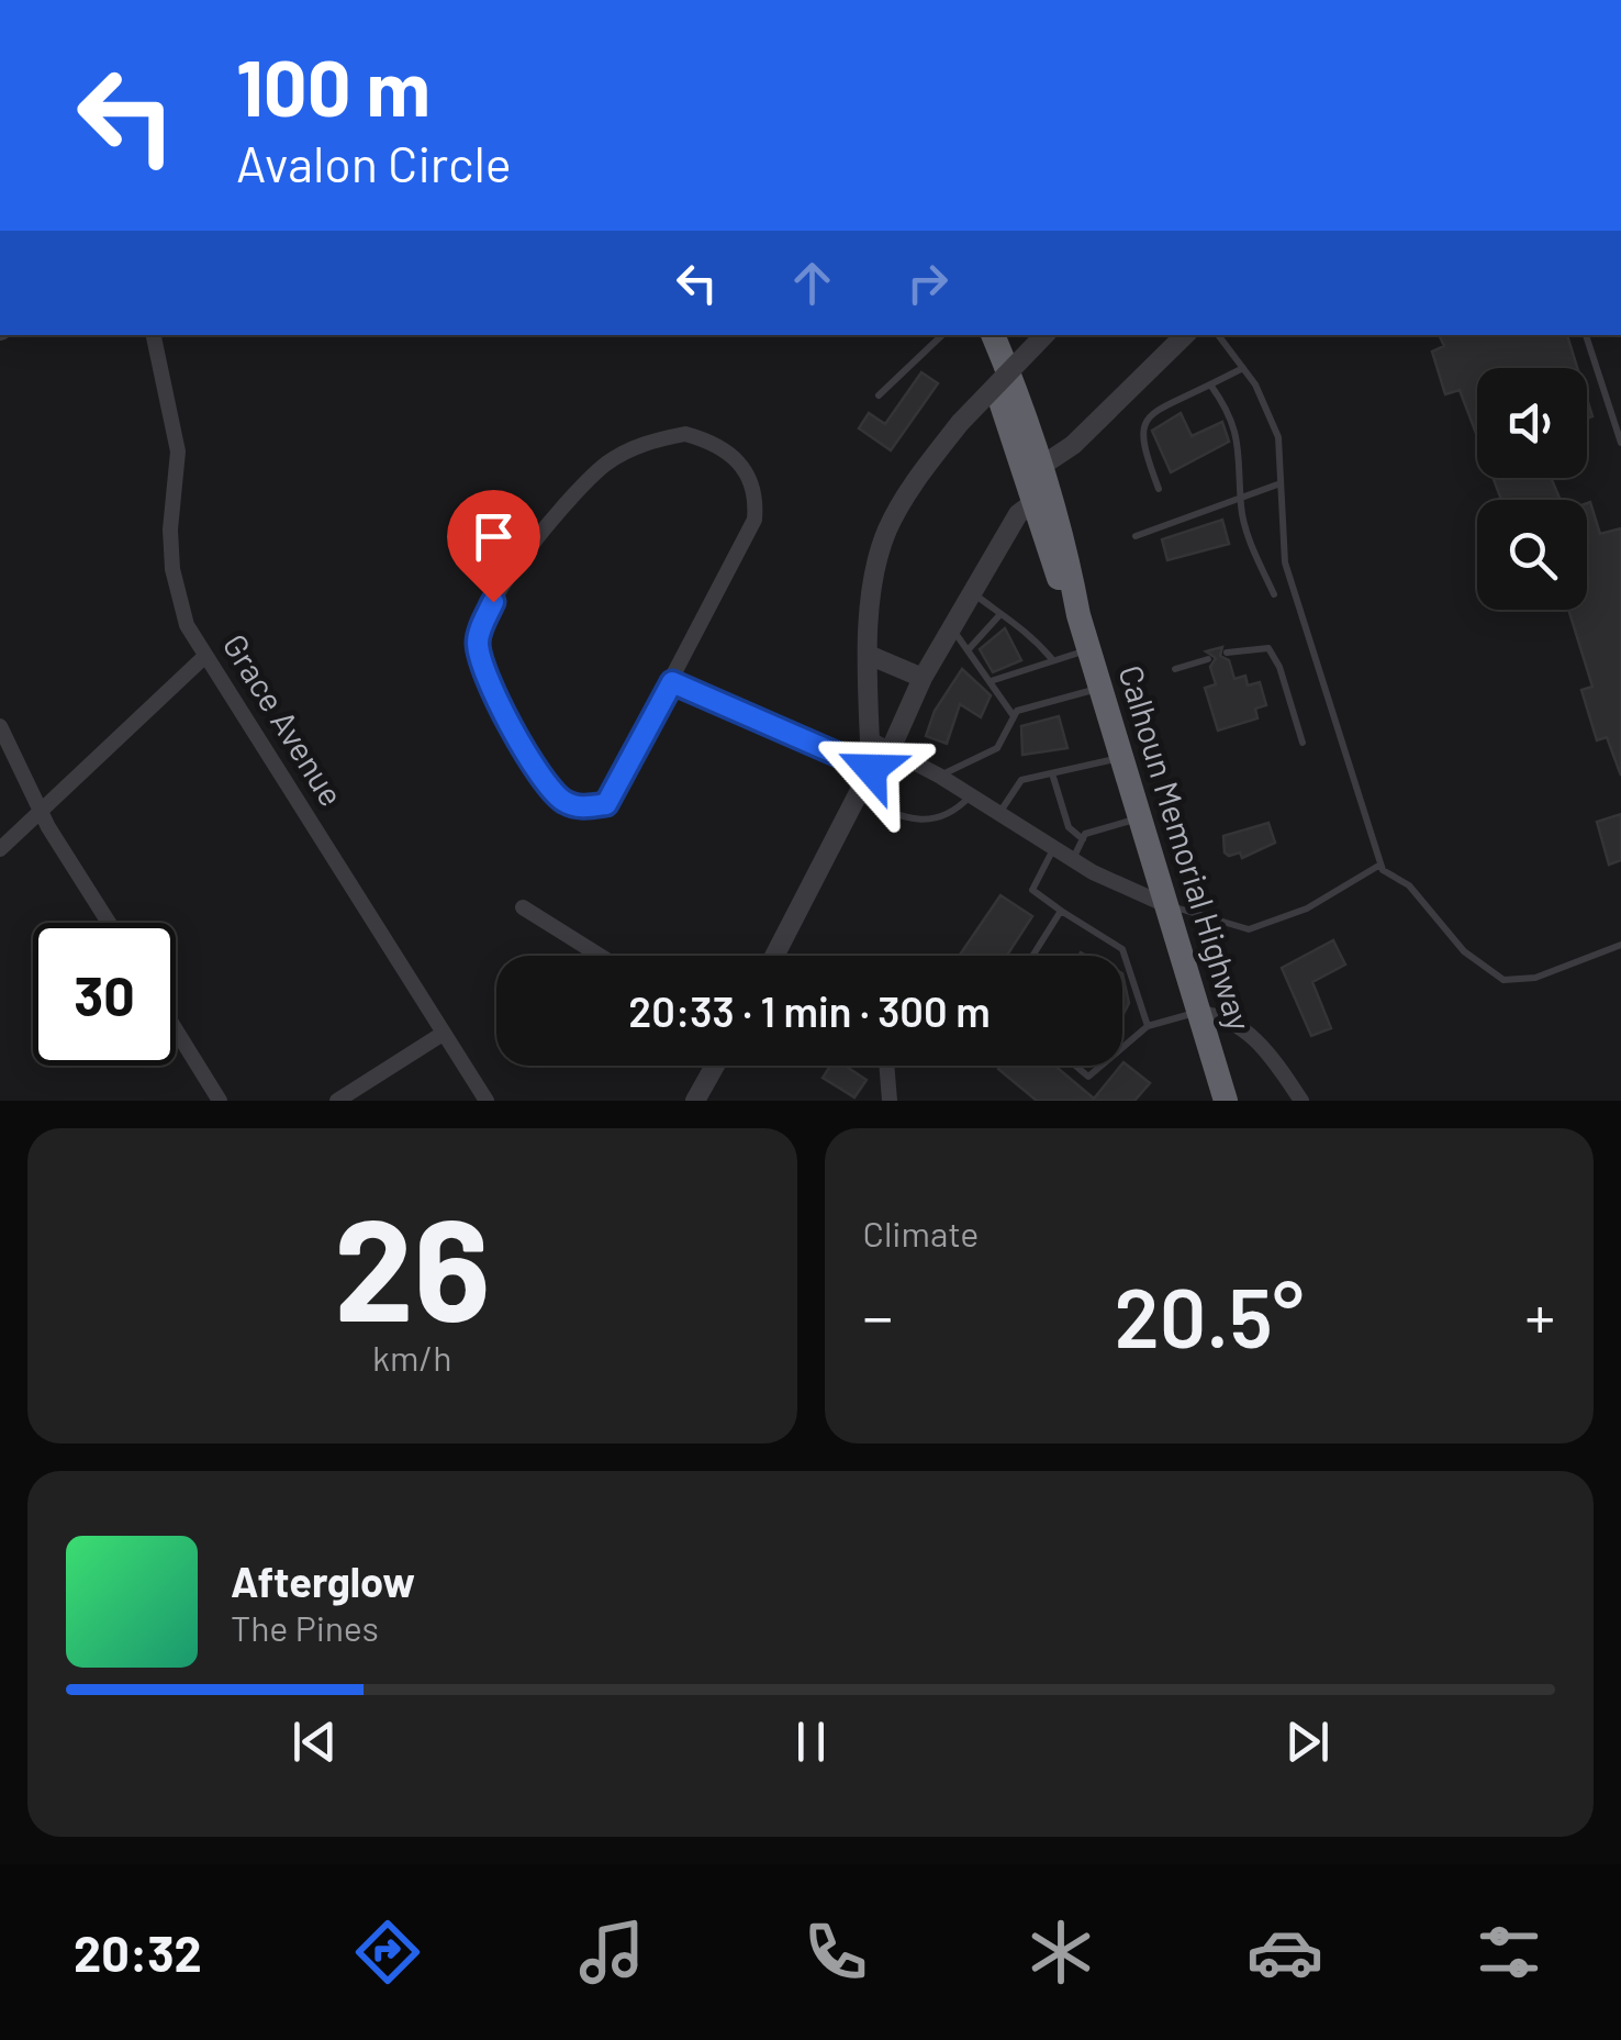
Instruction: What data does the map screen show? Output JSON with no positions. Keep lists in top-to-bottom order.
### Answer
{
  "streets": {
    "highway": ["Calhoun Memorial Highway"],
    "street": ["Grace Avenue"]
  },
  "page": {
    "turn": ["100 m", "Avalon Circle"],
    "limit": "30",
    "trip": "20:33 · 1 min · 300 m",
    "tile": [
      ["26", "km/h"],
      "Climate"
    ],
    "heat": ["−", "20.5°", "+"],
    "song": ["Afterglow", "The Pines"],
    "tabs": "20:32"
  }
}
